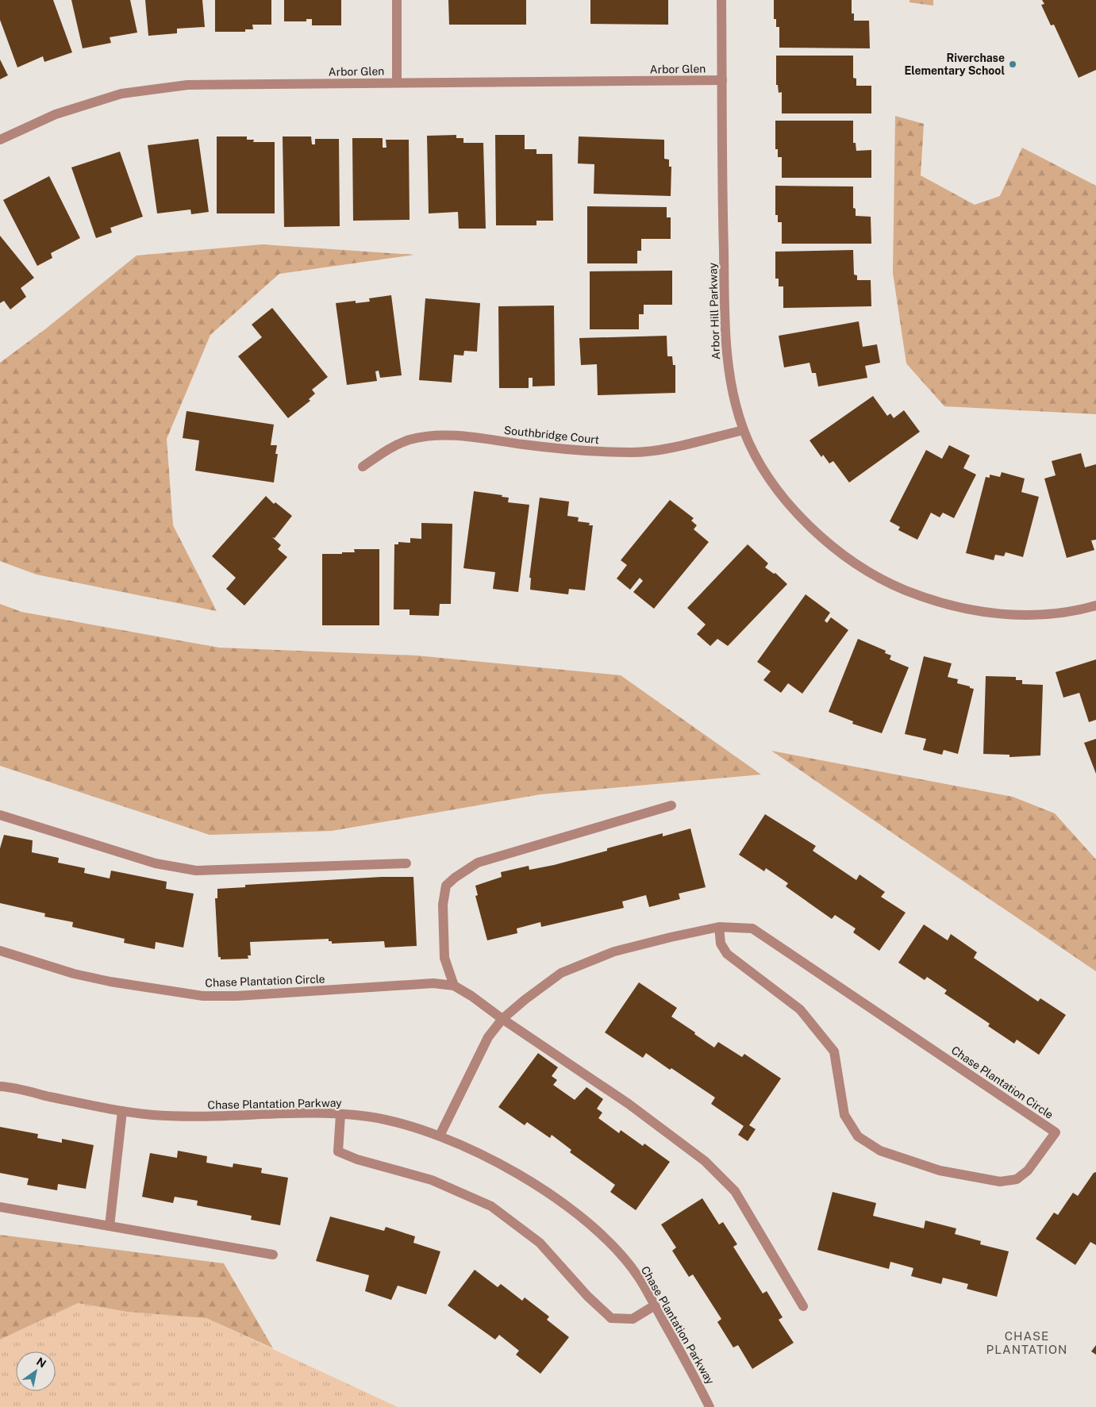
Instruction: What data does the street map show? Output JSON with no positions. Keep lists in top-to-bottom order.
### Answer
{
  "streets": {
    "street": [
      "Arbor Glen",
      "Arbor Hill Parkway",
      "Southbridge Court",
      "Chase Plantation Circle",
      "Chase Plantation Parkway"
    ]
  },
  "crossings": [
    ["Arbor Glen", "Arbor Hill Parkway"],
    ["Arbor Hill Parkway", "Southbridge Court"],
    ["Chase Plantation Circle", "Chase Plantation Parkway"]
  ],
  "districts": ["CHASE PLANTATION"],
  "places": ["Riverchase Elementary School"],
  "north": "top right"
}
